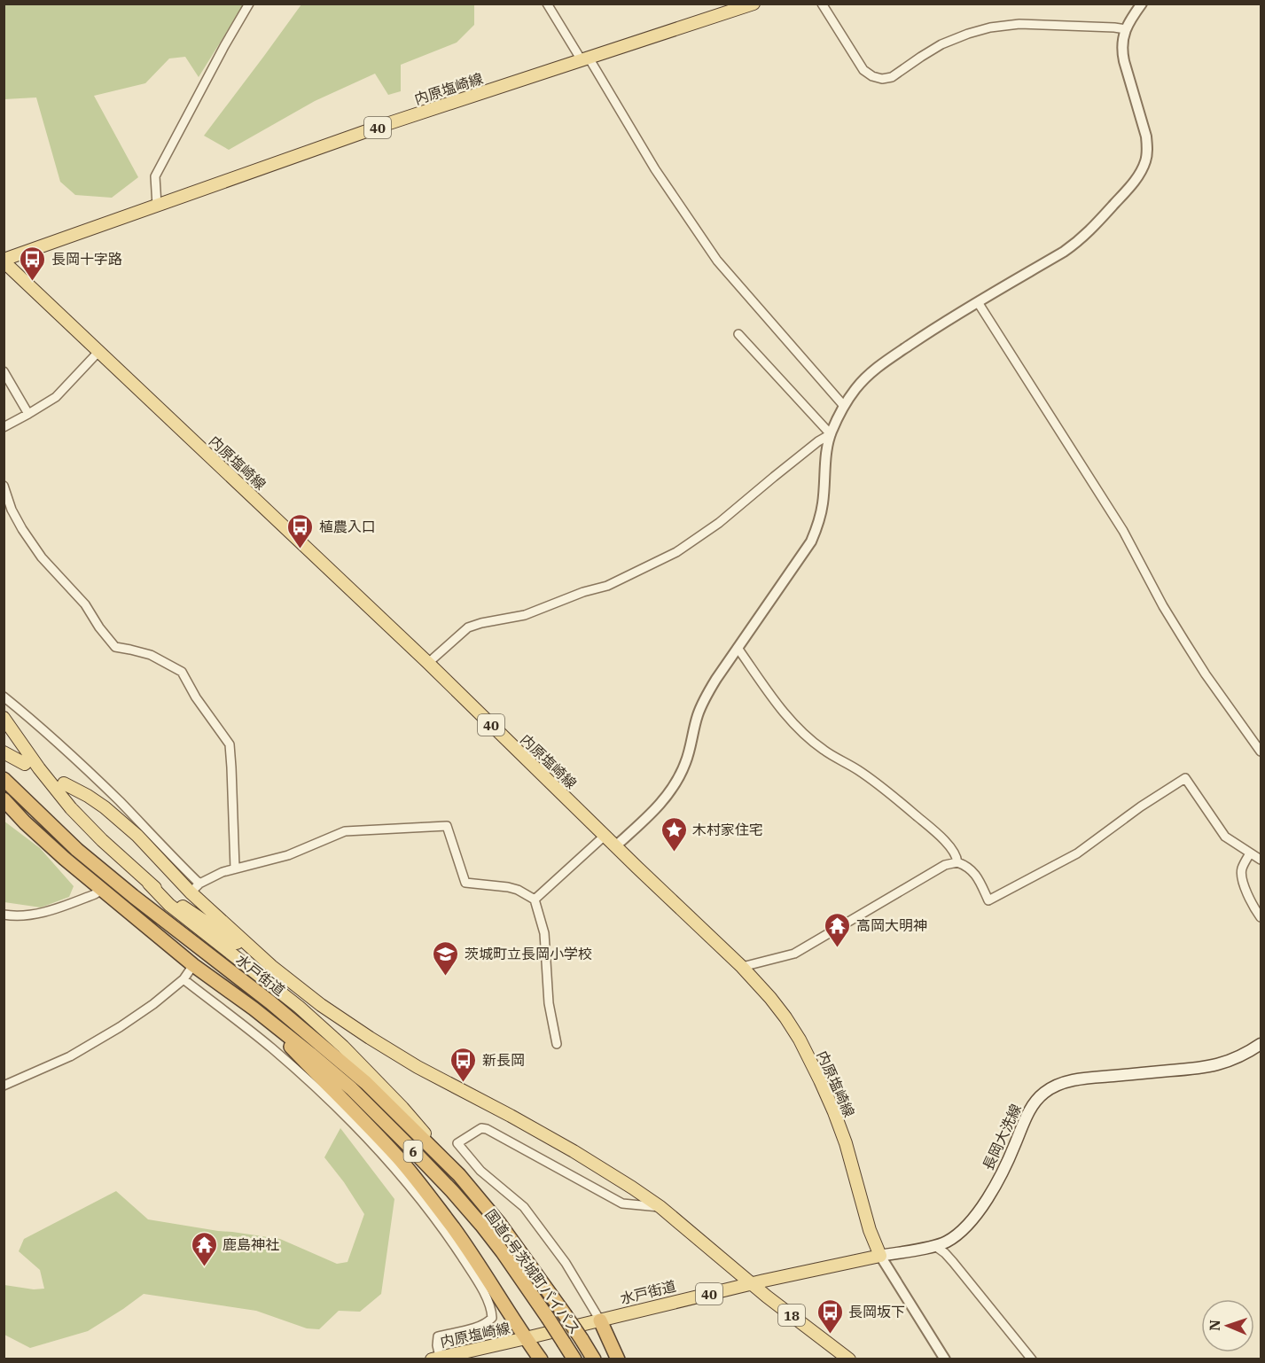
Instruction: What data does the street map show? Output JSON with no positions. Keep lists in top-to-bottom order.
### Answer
{
  "streets": {
    "highway": ["水戸街道", "6", "国道6号茨城町バイパス"],
    "main road": [
      "内原塩崎線",
      "40",
      "長岡大洗線",
      "18"
    ]
  },
  "crossings": [
    ["内原塩崎線", "40"],
    ["内原塩崎線", "水戸街道"],
    ["内原塩崎線", "長岡大洗線"],
    ["40", "水戸街道"],
    ["40", "長岡大洗線"],
    ["40", "18"],
    ["水戸街道", "国道6号茨城町バイパス"],
    ["水戸街道", "18"],
    ["6", "国道6号茨城町バイパス"]
  ],
  "places": {
    "bus stop": [
      "長岡十字路",
      "植農入口",
      "新長岡",
      "長岡坂下"
    ],
    "place": ["木村家住宅"],
    "temple": ["高岡大明神", "鹿島神社"],
    "school or university": ["茨城町立長岡小学校"]
  },
  "north": "left"
}
